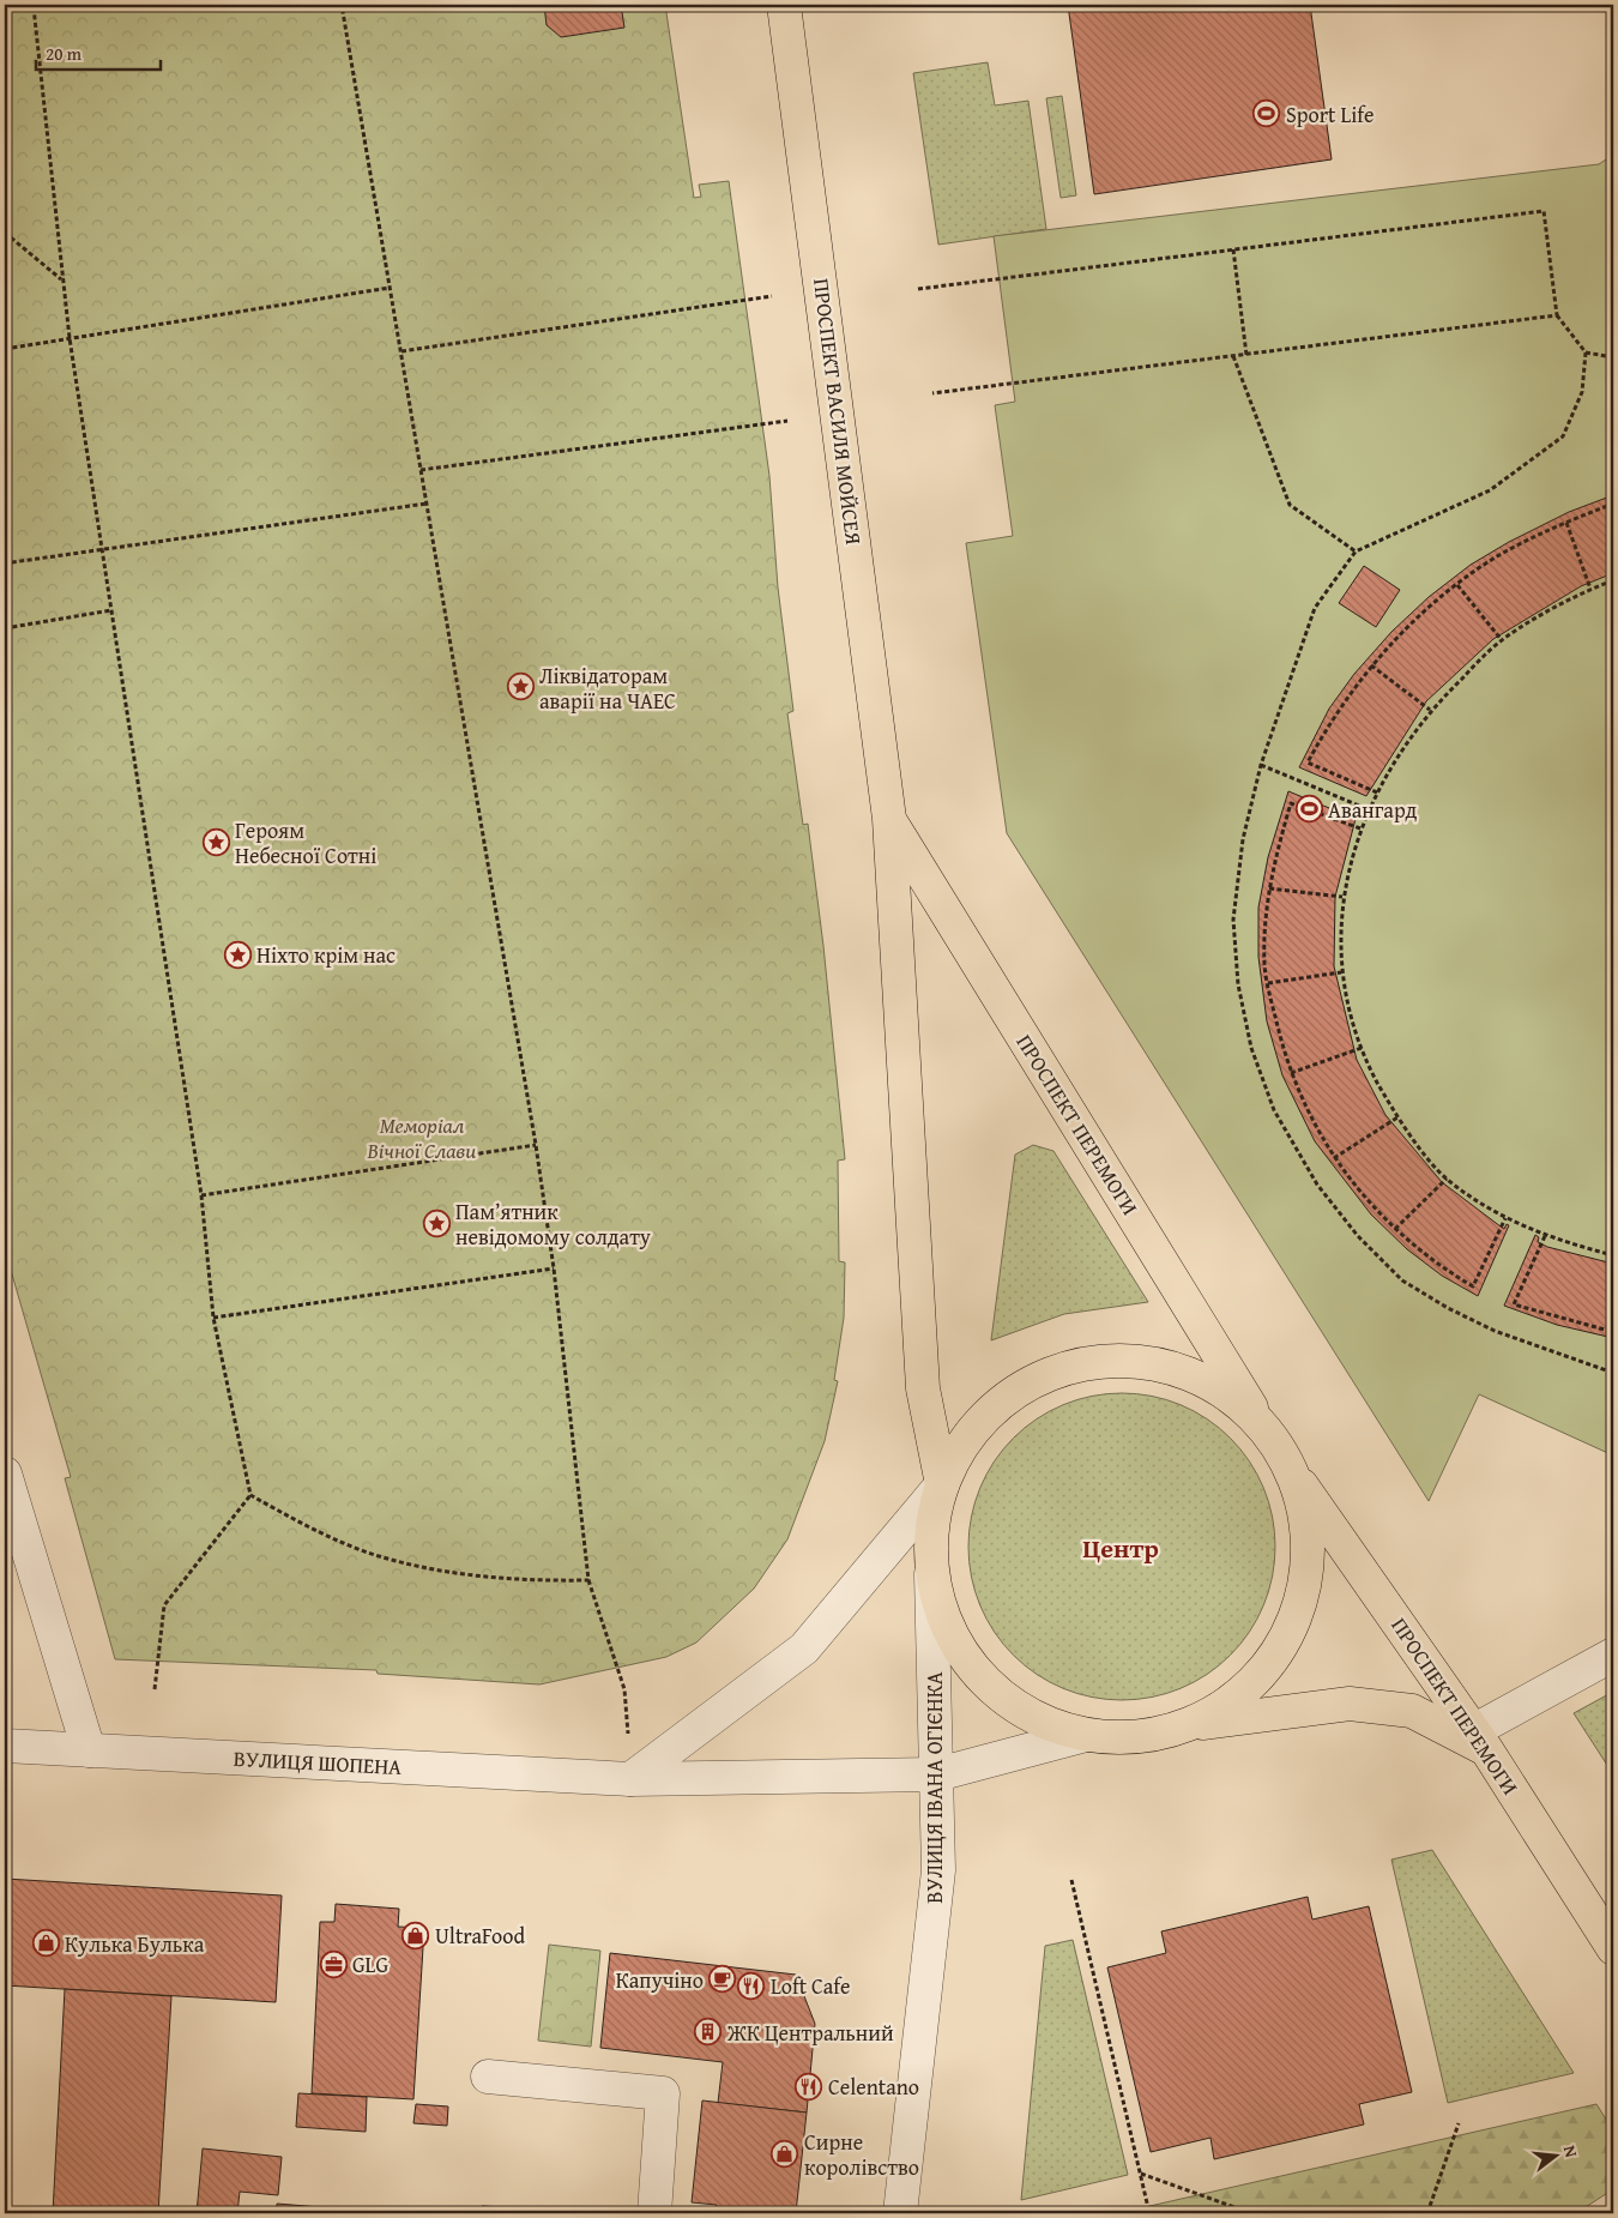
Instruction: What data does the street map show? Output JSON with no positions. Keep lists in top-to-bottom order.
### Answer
{
  "streets": {
    "main road": ["ПРОСПЕКТ ВАСИЛЯ МОЙСЕЯ", "ПРОСПЕКТ ПЕРЕМОГИ"],
    "street": ["ВУЛИЦЯ ШОПЕНА", "ВУЛИЦЯ ІВАНА ОГІЄНКА"]
  },
  "crossings": [
    ["ПРОСПЕКТ ВАСИЛЯ МОЙСЕЯ", "ПРОСПЕКТ ПЕРЕМОГИ"],
    ["ВУЛИЦЯ ШОПЕНА", "ВУЛИЦЯ ІВАНА ОГІЄНКА"]
  ],
  "districts": ["Центр"],
  "parks": ["Меморіал Вічної Слави"],
  "places": {
    "sports": ["Sport Life", "Авангард"],
    "place": [
      "Ліквідаторам аварії на ЧАЕС",
      "Героям Небесної Сотні",
      "Ніхто крім нас",
      "Пам’ятник невідомому солдату"
    ],
    "shop": ["UltraFood", "Кулька Булька", "Сирне королівство"],
    "office": ["GLG"],
    "cafe": ["Капучіно"],
    "restaurant": ["Loft Cafe", "Celentano"],
    "building": ["ЖК Центральний"]
  },
  "scale_bar": "20 m",
  "north": "right"
}
